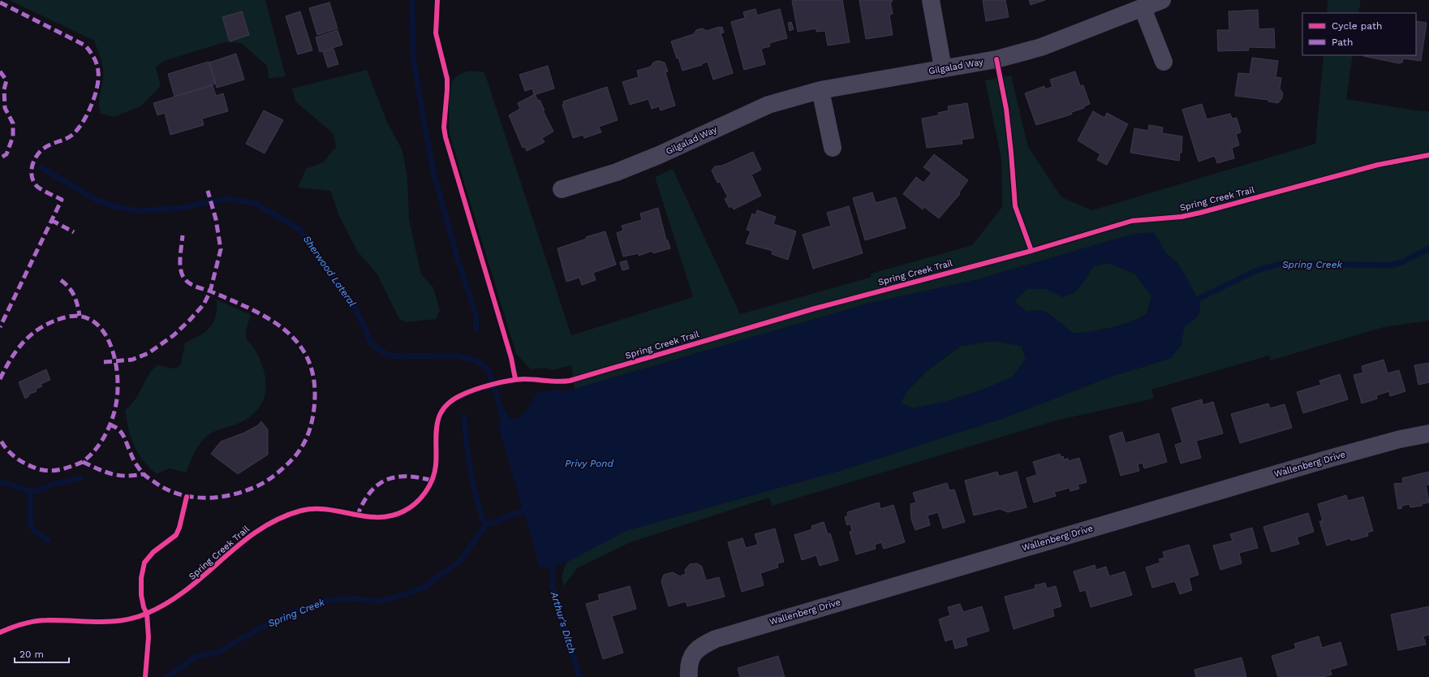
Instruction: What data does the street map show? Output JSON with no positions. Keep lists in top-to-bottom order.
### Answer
{
  "streets": {
    "street": ["Gilgalad Way", "Wallenberg Drive"],
    "cycle path": ["Spring Creek Trail"]
  },
  "water": [
    "Spring Creek",
    "Sherwood Lateral",
    "Privy Pond",
    "Arthur's Ditch"
  ],
  "legend": ["Cycle path", "Path"],
  "scale_bar": "20 m"
}
